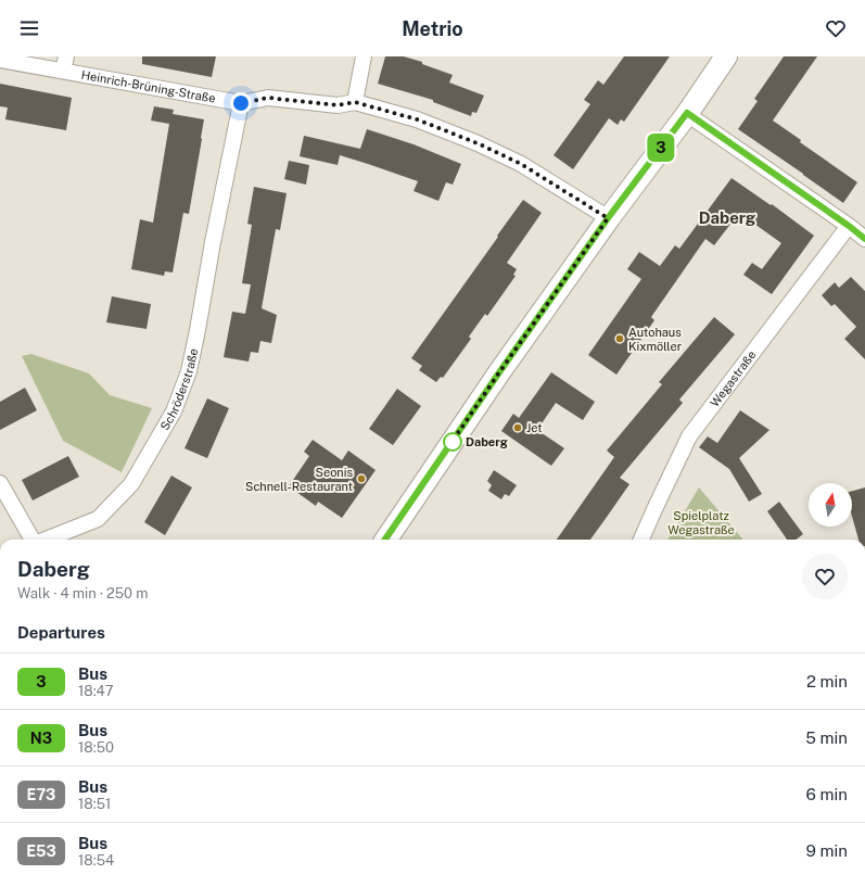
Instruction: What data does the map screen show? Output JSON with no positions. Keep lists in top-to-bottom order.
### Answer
{
  "streets": {
    "street": ["Heinrich-Brüning-Straße", "Wegastraße", "Schröderstraße"]
  },
  "crossings": [
    ["Heinrich-Brüning-Straße", "Schröderstraße"]
  ],
  "districts": ["Daberg"],
  "parks": ["Spielplatz Wegastraße"],
  "places": [
    "Autohaus Kixmöller",
    "Jet",
    "Daberg",
    "Seonis Schnell-Restaurant"
  ],
  "lines": ["bus line 3"],
  "north": "top",
  "page": {
    "header": "Metrio",
    "on_map": "3",
    "heading": [
      ["Daberg", "Walk · 4 min · 250 m"],
      "Departures"
    ],
    "list": [
      {
        "mark": "3",
        "name": "Bus",
        "note": "18:47",
        "value": "2 min"
      },
      {
        "mark": "N3",
        "name": "Bus",
        "note": "18:50",
        "value": "5 min"
      },
      {
        "mark": "E73",
        "name": "Bus",
        "note": "18:51",
        "value": "6 min"
      },
      {
        "mark": "E53",
        "name": "Bus",
        "note": "18:54",
        "value": "9 min"
      }
    ]
  }
}
